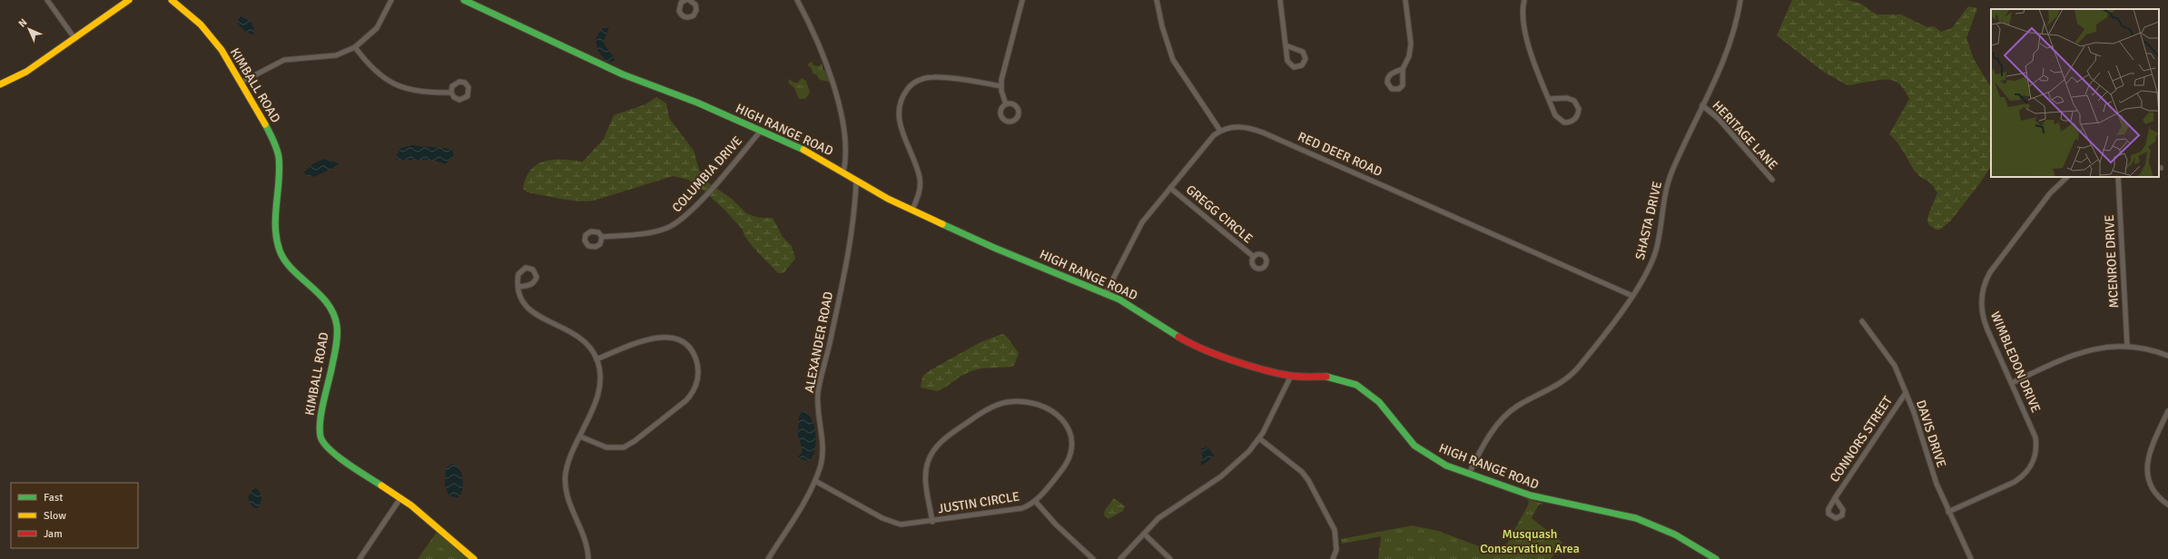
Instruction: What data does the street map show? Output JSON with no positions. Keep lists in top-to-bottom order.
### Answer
{
  "streets": {
    "street": [
      "KIMBALL ROAD",
      "HIGH RANGE ROAD",
      "HERITAGE LANE",
      "RED DEER ROAD",
      "COLUMBIA DRIVE",
      "GREGG CIRCLE",
      "SHASTA DRIVE",
      "MCENROE DRIVE",
      "ALEXANDER ROAD",
      "WIMBLEDON DRIVE",
      "DAVIS DRIVE",
      "CONNORS STREET",
      "JUSTIN CIRCLE"
    ]
  },
  "crossings": [
    ["HIGH RANGE ROAD", "RED DEER ROAD"],
    ["HIGH RANGE ROAD", "COLUMBIA DRIVE"],
    ["HIGH RANGE ROAD", "SHASTA DRIVE"],
    ["HIGH RANGE ROAD", "ALEXANDER ROAD"],
    ["HERITAGE LANE", "SHASTA DRIVE"],
    ["RED DEER ROAD", "GREGG CIRCLE"],
    ["RED DEER ROAD", "SHASTA DRIVE"],
    ["ALEXANDER ROAD", "JUSTIN CIRCLE"],
    ["WIMBLEDON DRIVE", "DAVIS DRIVE"],
    ["DAVIS DRIVE", "CONNORS STREET"]
  ],
  "parks": ["Musquash Conservation Area"],
  "legend": ["Fast", "Slow", "Jam"],
  "north": "top left"
}
